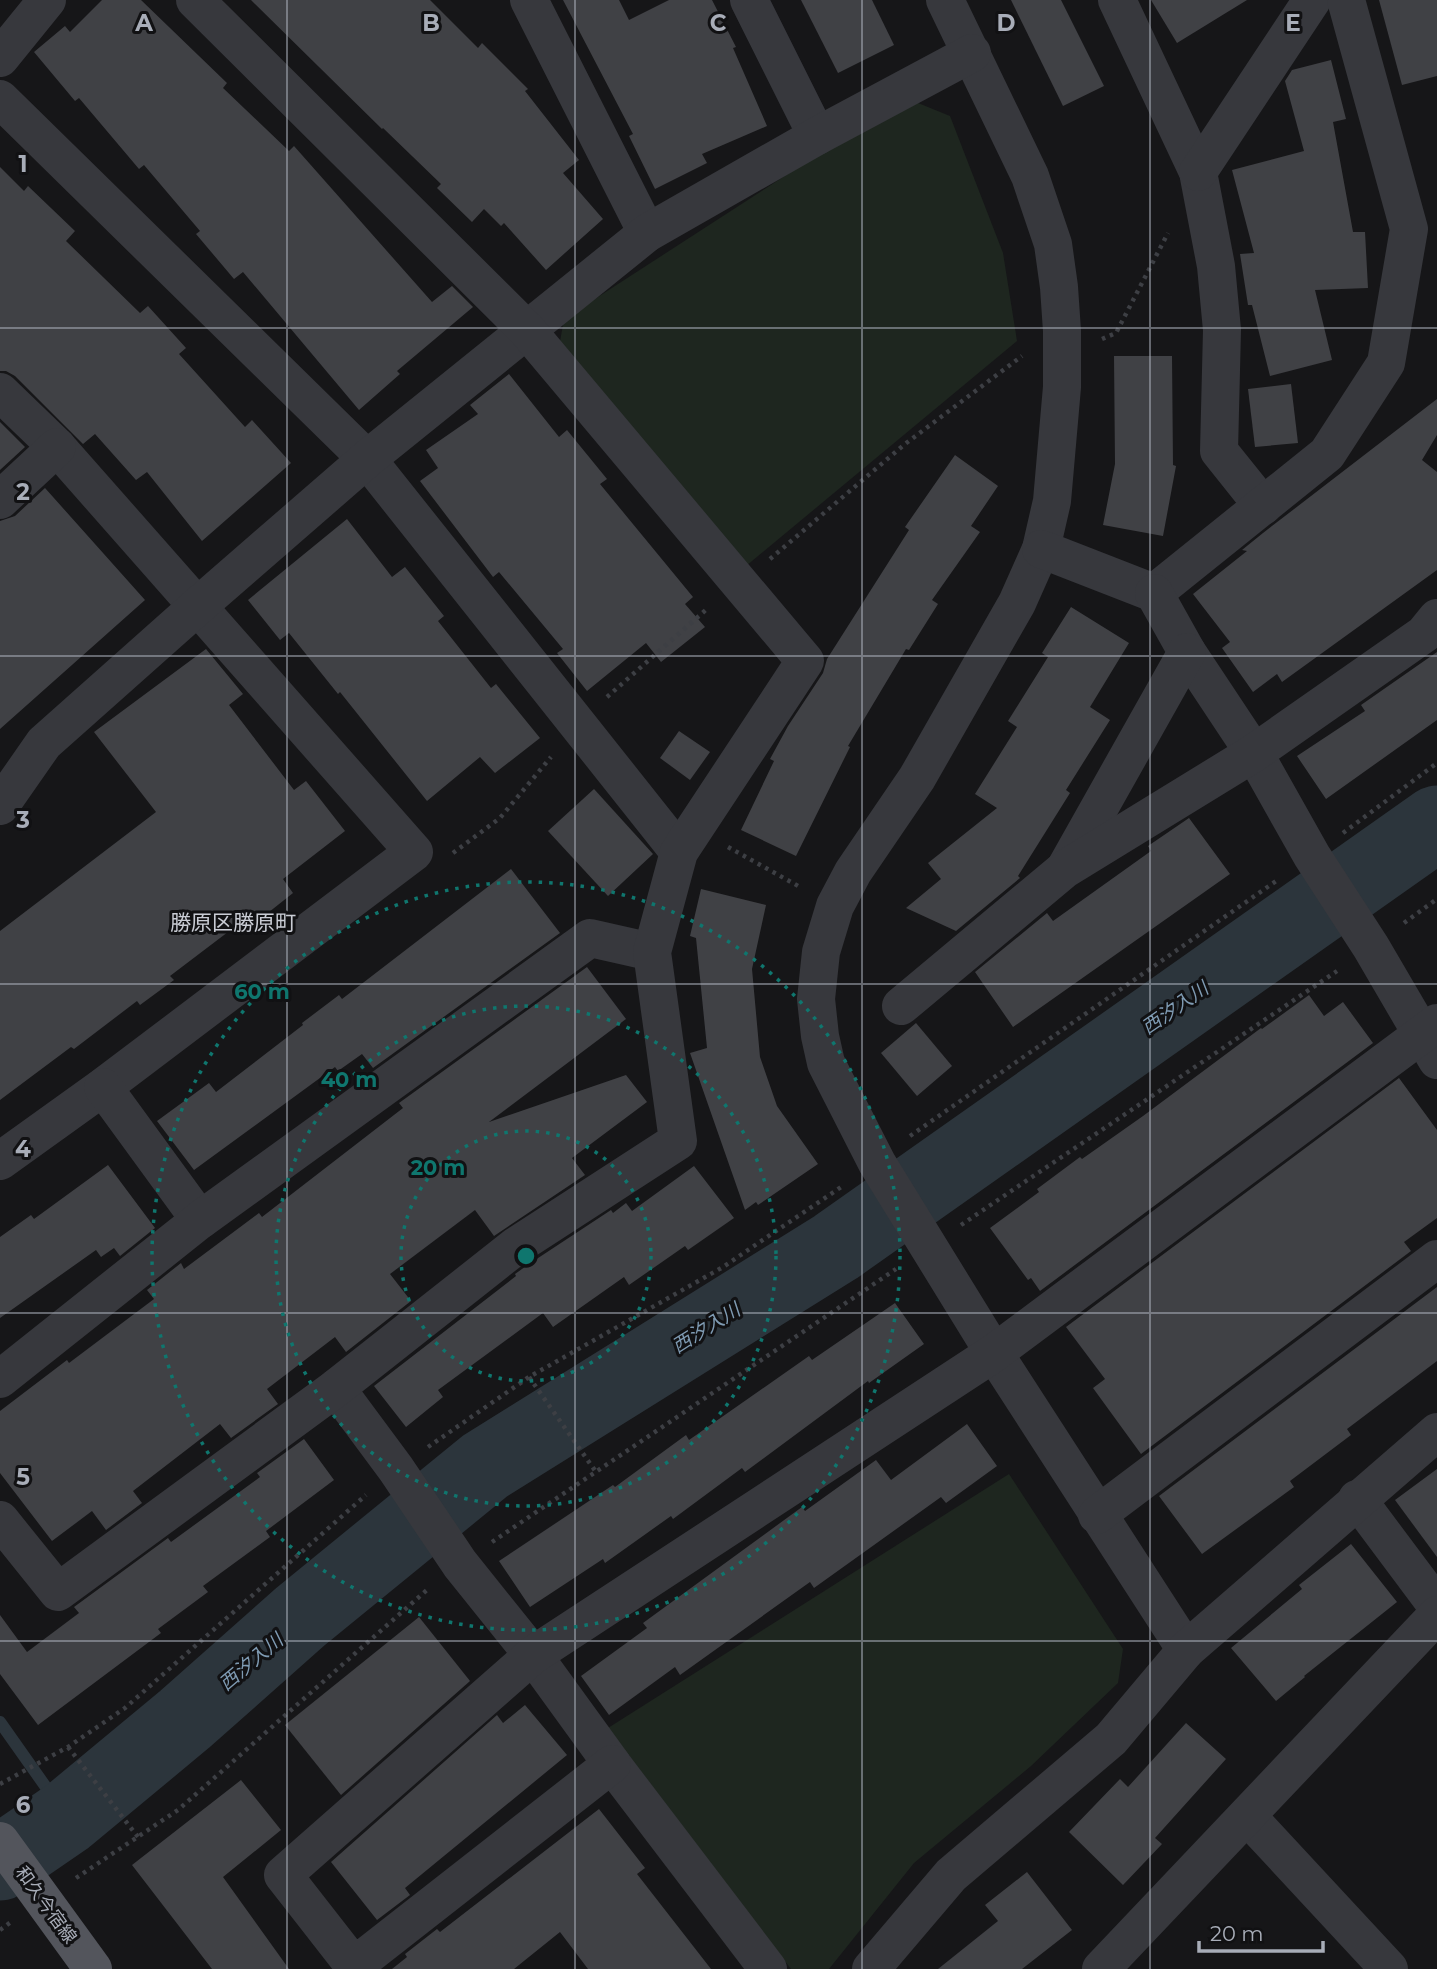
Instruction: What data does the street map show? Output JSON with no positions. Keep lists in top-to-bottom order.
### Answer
{
  "streets": {
    "main road": ["和久今宿線"]
  },
  "districts": ["勝原区勝原町"],
  "water": ["西汐入川"],
  "scale_bar": "20 m",
  "grid": {
    "columns": [
      "A",
      "B",
      "C",
      "D",
      "E"
    ],
    "rows": [
      "1",
      "2",
      "3",
      "4",
      "5",
      "6"
    ]
  },
  "rings": ["60 m", "40 m", "20 m"]
}
